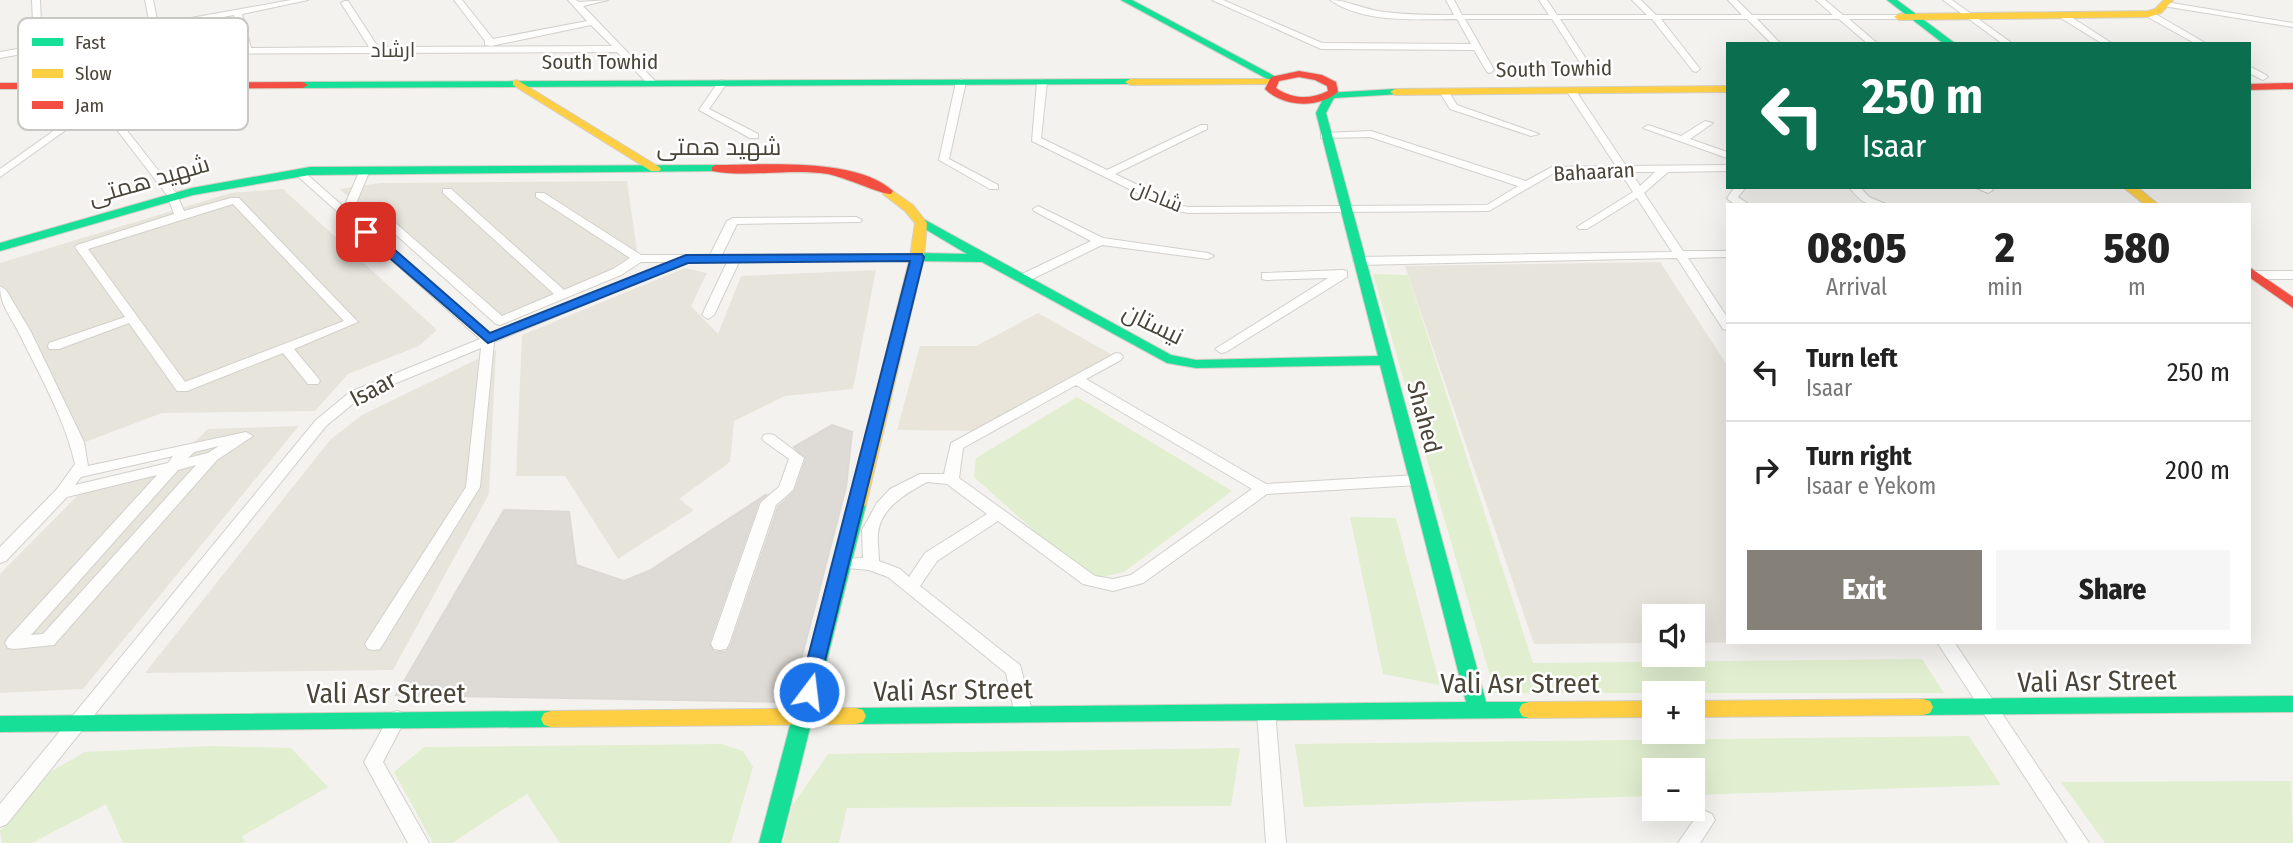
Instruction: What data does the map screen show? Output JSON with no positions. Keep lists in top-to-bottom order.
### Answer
{
  "streets": {
    "street": [
      "ارشاد",
      "South Towhid",
      "شهید همتی",
      "Bahaaran",
      "شادان",
      "نيستان",
      "Isaar",
      "Shahed",
      "Vali Asr Street"
    ]
  },
  "crossings": [
    ["South Towhid", "شادان"],
    ["شهید همتی", "نيستان"],
    ["Bahaaran", "شادان"],
    ["Bahaaran", "Shahed"],
    ["شادان", "Shahed"],
    ["نيستان", "Isaar"],
    ["نيستان", "Shahed"],
    ["Isaar", "Vali Asr Street"],
    ["Shahed", "Vali Asr Street"]
  ],
  "legend": ["Fast", "Slow", "Jam"],
  "page": {
    "turn": ["250 m", "Isaar"],
    "eta": [
      "08:05",
      "Arrival",
      "2",
      "min",
      "580",
      "m"
    ],
    "list": [
      {
        "name": "Turn left",
        "note": "Isaar",
        "value": "250 m"
      },
      {
        "name": "Turn right",
        "note": "Isaar e Yekom",
        "value": "200 m"
      }
    ],
    "buttons": ["Exit", "Share"],
    "map_buttons": ["+", "−"]
  }
}
